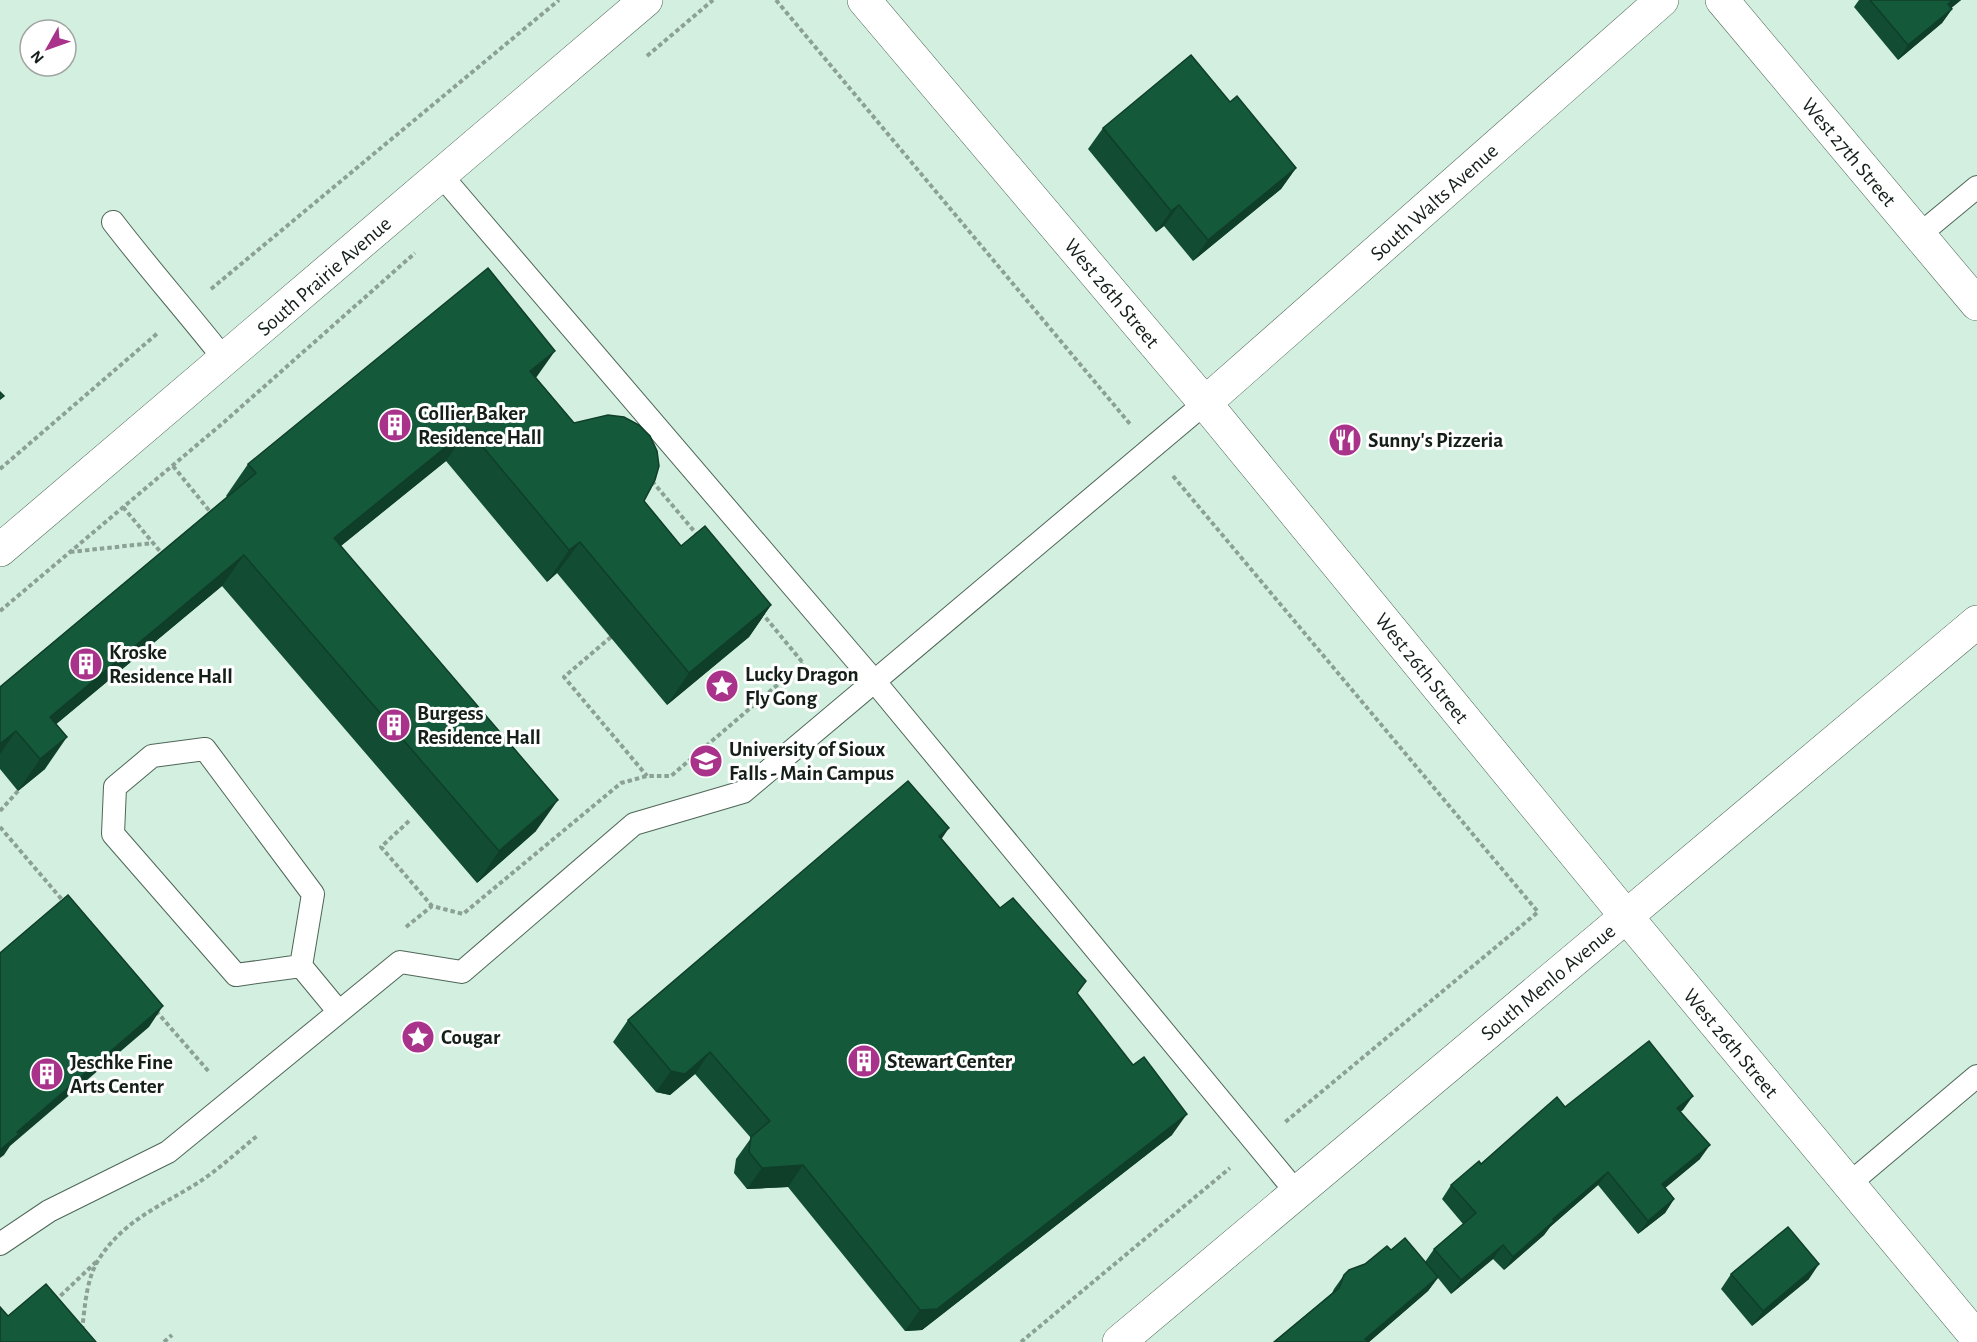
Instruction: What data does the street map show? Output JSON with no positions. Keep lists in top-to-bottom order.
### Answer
{
  "streets": {
    "street": [
      "West 27th Street",
      "South Walts Avenue",
      "South Prairie Avenue",
      "West 26th Street",
      "South Menlo Avenue"
    ]
  },
  "crossings": [
    ["South Walts Avenue", "West 26th Street"],
    ["West 26th Street", "South Menlo Avenue"]
  ],
  "places": {
    "building": [
      "Collier Baker Residence Hall",
      "Kroske Residence Hall",
      "Burgess Residence Hall",
      "Stewart Center",
      "Jeschke Fine Arts Center"
    ],
    "restaurant": ["Sunny's Pizzeria"],
    "place": ["Lucky Dragon Fly Gong", "Cougar"],
    "school or university": ["University of Sioux Falls - Main Campus"]
  },
  "north": "bottom left"
}
